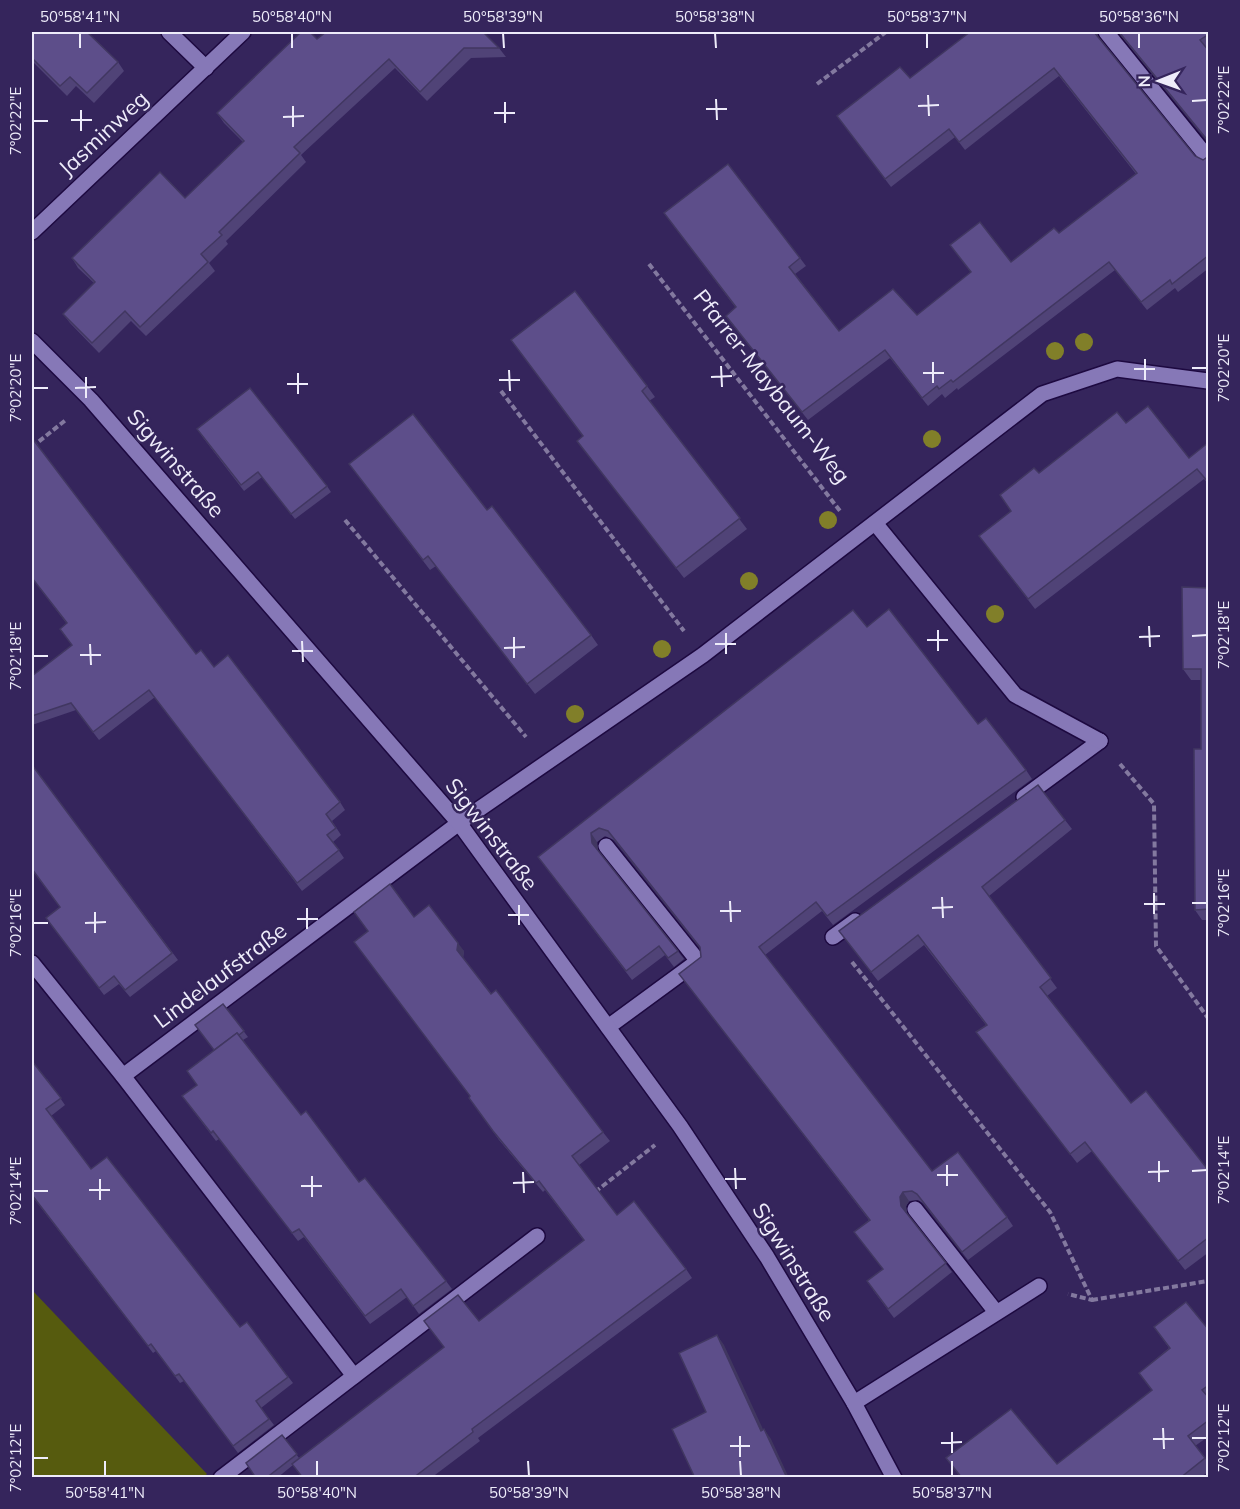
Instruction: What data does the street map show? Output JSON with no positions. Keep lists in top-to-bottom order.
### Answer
{
  "streets": {
    "street": ["Jasminweg", "Sigwinstraße", "Lindelaufstraße"],
    "path": ["Pfarrer-Maybaum-Weg"]
  },
  "crossings": [
    ["Sigwinstraße", "Lindelaufstraße"]
  ],
  "north": "left",
  "coordinates": [
    "50°58'41\"N",
    "50°58'40\"N",
    "50°58'39\"N",
    "50°58'38\"N",
    "50°58'37\"N",
    "50°58'36\"N",
    "7°02'22\"E",
    "7°02'20\"E",
    "7°02'18\"E",
    "7°02'16\"E",
    "7°02'14\"E",
    "7°02'12\"E"
  ]
}
